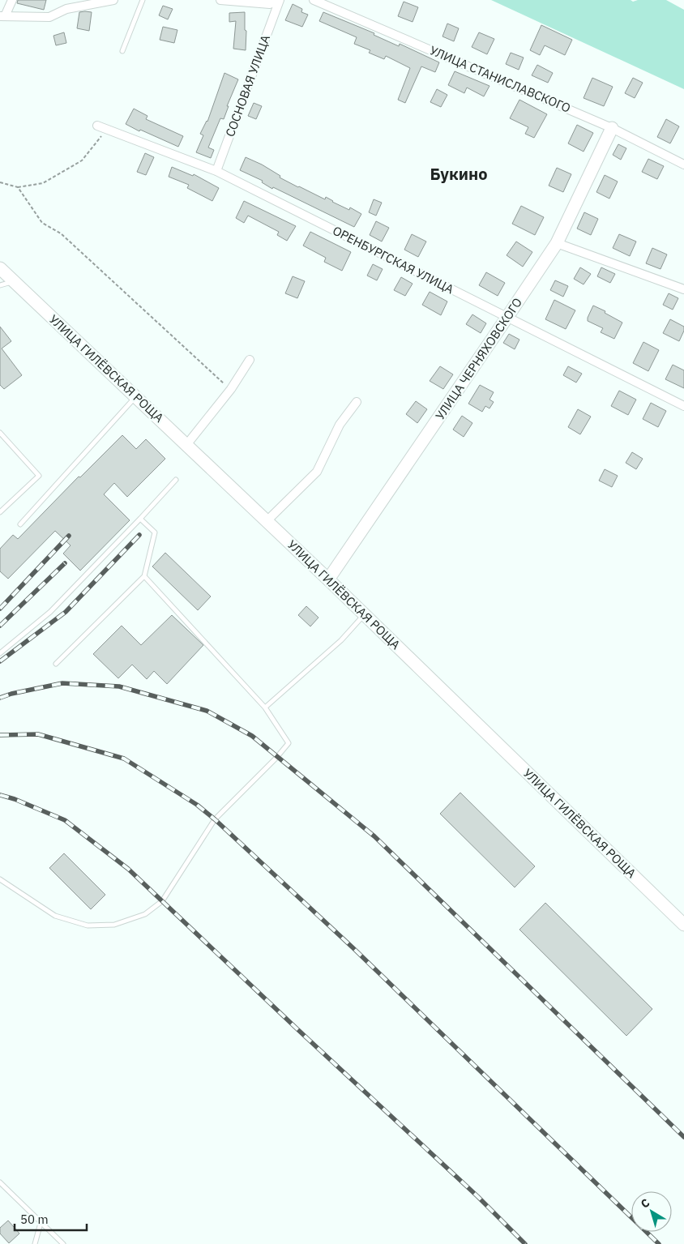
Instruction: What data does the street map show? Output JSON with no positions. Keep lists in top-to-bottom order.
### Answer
{
  "streets": {
    "street": [
      "УЛИЦА СТАНИСЛАВСКОГО",
      "СОСНОВАЯ УЛИЦА",
      "ОРЕНБУРГСКАЯ УЛИЦА",
      "УЛИЦА ЧЕРНЯХОВСКОГО",
      "УЛИЦА ГИЛЁВСКАЯ РОЩА"
    ]
  },
  "crossings": [
    ["УЛИЦА СТАНИСЛАВСКОГО", "УЛИЦА ЧЕРНЯХОВСКОГО"],
    ["СОСНОВАЯ УЛИЦА", "ОРЕНБУРГСКАЯ УЛИЦА"],
    ["ОРЕНБУРГСКАЯ УЛИЦА", "УЛИЦА ЧЕРНЯХОВСКОГО"],
    ["УЛИЦА ЧЕРНЯХОВСКОГО", "УЛИЦА ГИЛЁВСКАЯ РОЩА"]
  ],
  "districts": ["Букино"],
  "scale_bar": "50 m",
  "north": "top left"
}
